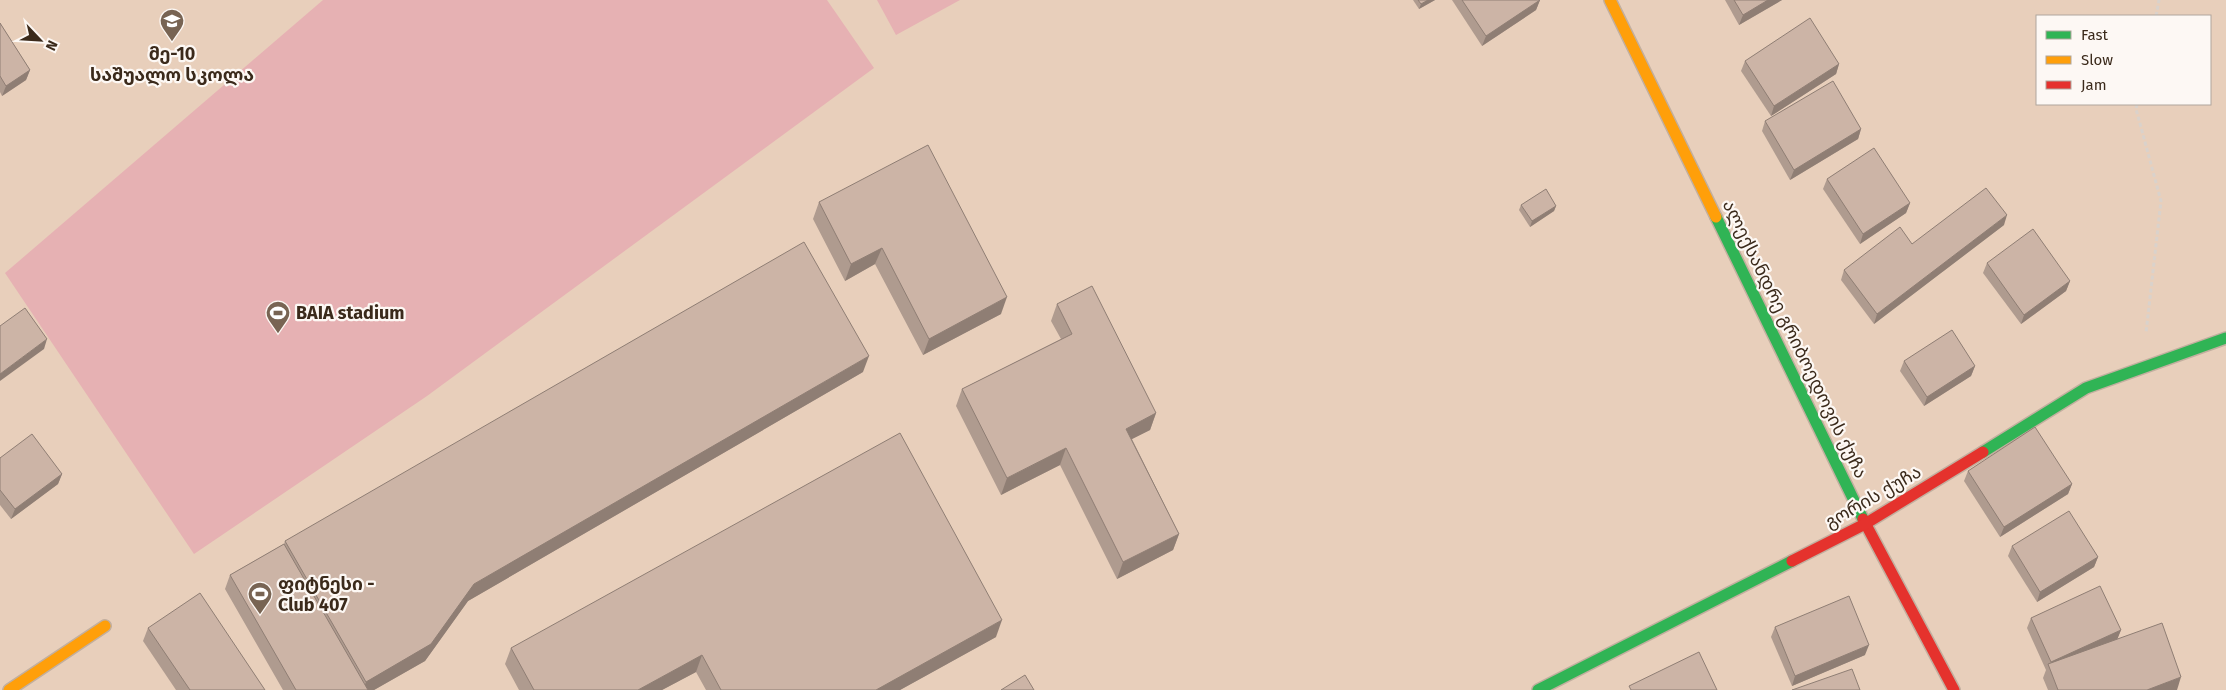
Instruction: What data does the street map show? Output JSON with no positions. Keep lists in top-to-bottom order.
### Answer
{
  "streets": {
    "street": ["ალექსანდრე გრიბოედოვის ქუჩა", "გორის ქუჩა"]
  },
  "crossings": [
    ["ალექსანდრე გრიბოედოვის ქუჩა", "გორის ქუჩა"]
  ],
  "places": {
    "school or university": ["მე-10 საშუალო სკოლა"],
    "sports": ["BAIA stadium", "ფიტნესი - Club 407"]
  },
  "legend": ["Fast", "Slow", "Jam"],
  "north": "bottom right"
}
